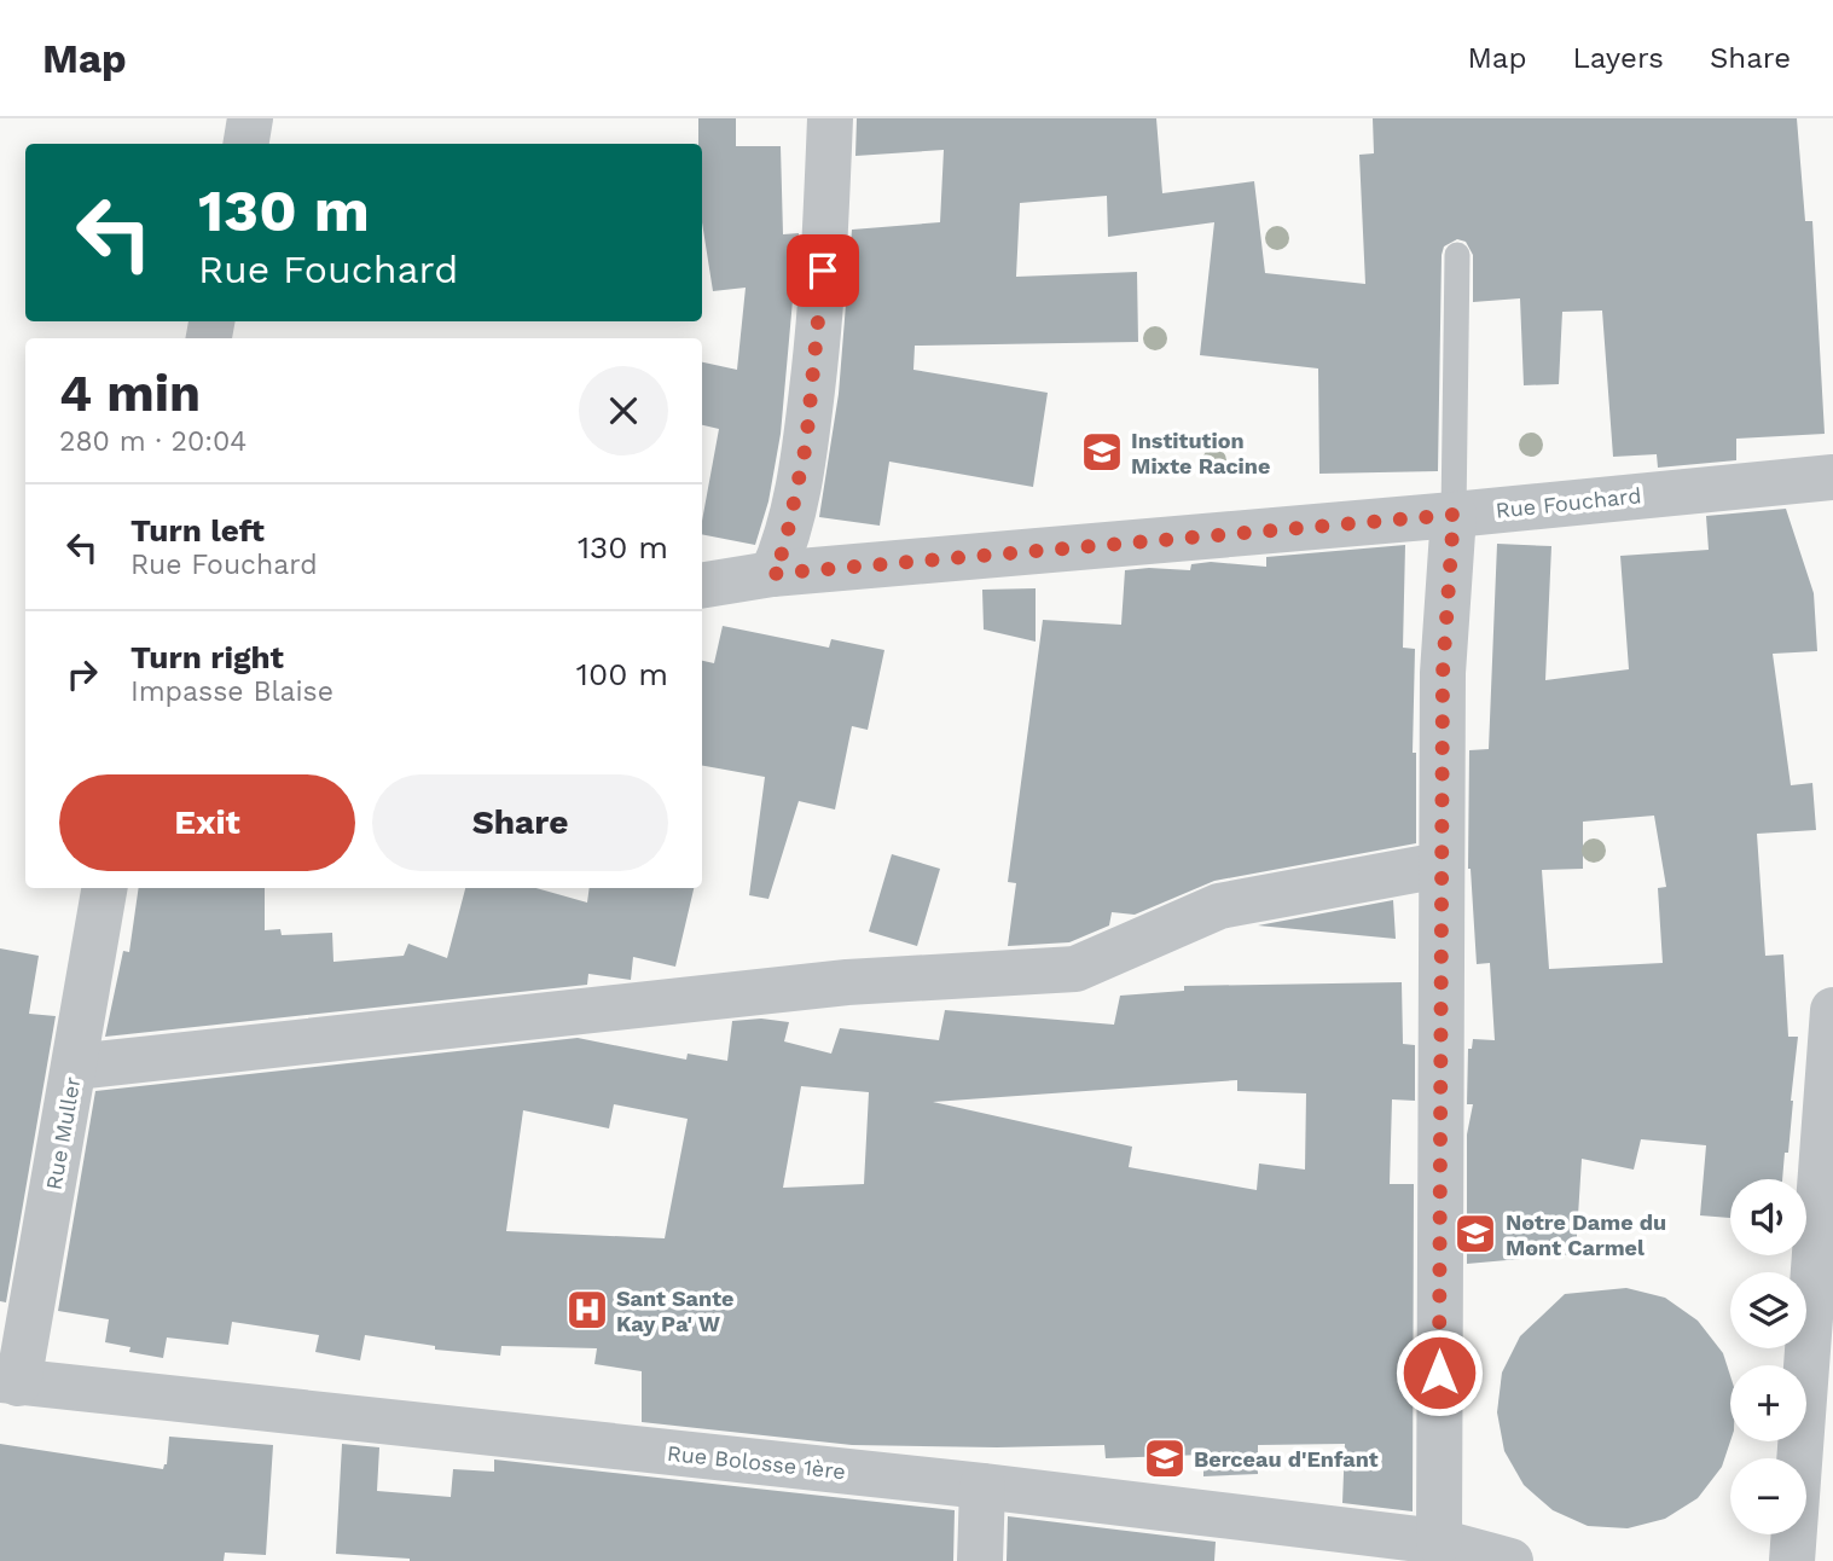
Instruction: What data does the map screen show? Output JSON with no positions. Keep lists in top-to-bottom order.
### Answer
{
  "streets": {
    "street": ["Rue Fouchard", "Rue Muller", "Rue Bolosse 1ère"]
  },
  "crossings": [
    ["Rue Muller", "Rue Bolosse 1ère"]
  ],
  "places": {
    "school or university": ["Institution Mixte Racine", "Notre Dame du Mont Carmel", "Berceau d'Enfant"],
    "hospital": ["Sant Sante Kay Pa' W"]
  },
  "page": {
    "header": "Map",
    "nav": ["Map", "Layers", "Share"],
    "turn": ["130 m", "Rue Fouchard"],
    "heading": ["4 min", "280 m · 20:04"],
    "list": [
      {
        "name": "Turn left",
        "note": "Rue Fouchard",
        "value": "130 m"
      },
      {
        "name": "Turn right",
        "note": "Impasse Blaise",
        "value": "100 m"
      }
    ],
    "buttons": ["Exit", "Share"],
    "map_buttons": ["+", "−"]
  }
}
